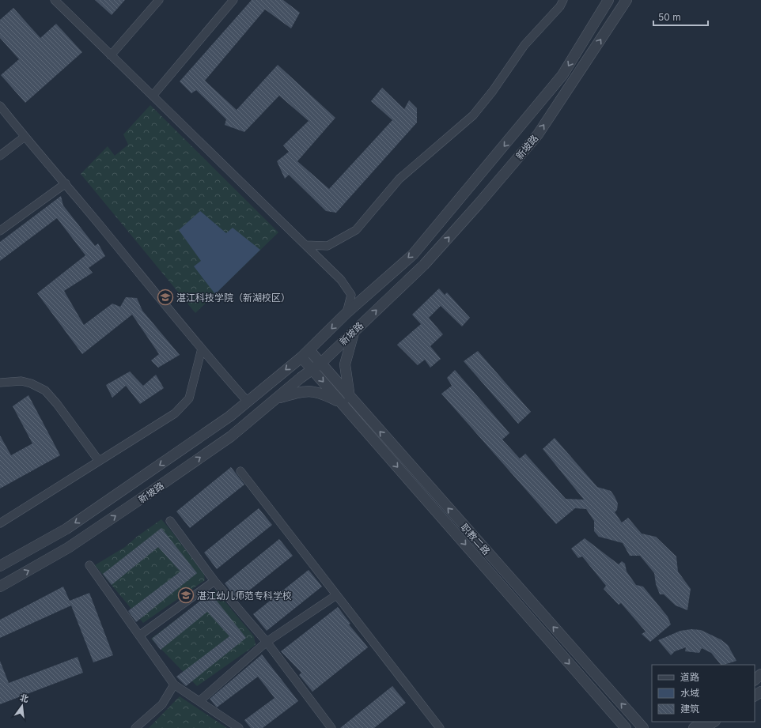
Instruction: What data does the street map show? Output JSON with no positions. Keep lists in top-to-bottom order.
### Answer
{
  "streets": {
    "street": ["新坡路", "职教二路"]
  },
  "crossings": [
    ["新坡路", "职教二路"]
  ],
  "places": {
    "school or university": ["湛江科技学院（新湖校区）", "湛江幼儿师范专科学校"]
  },
  "legend": ["道路", "水域", "建筑"],
  "scale_bar": "50 m",
  "north": "top"
}
